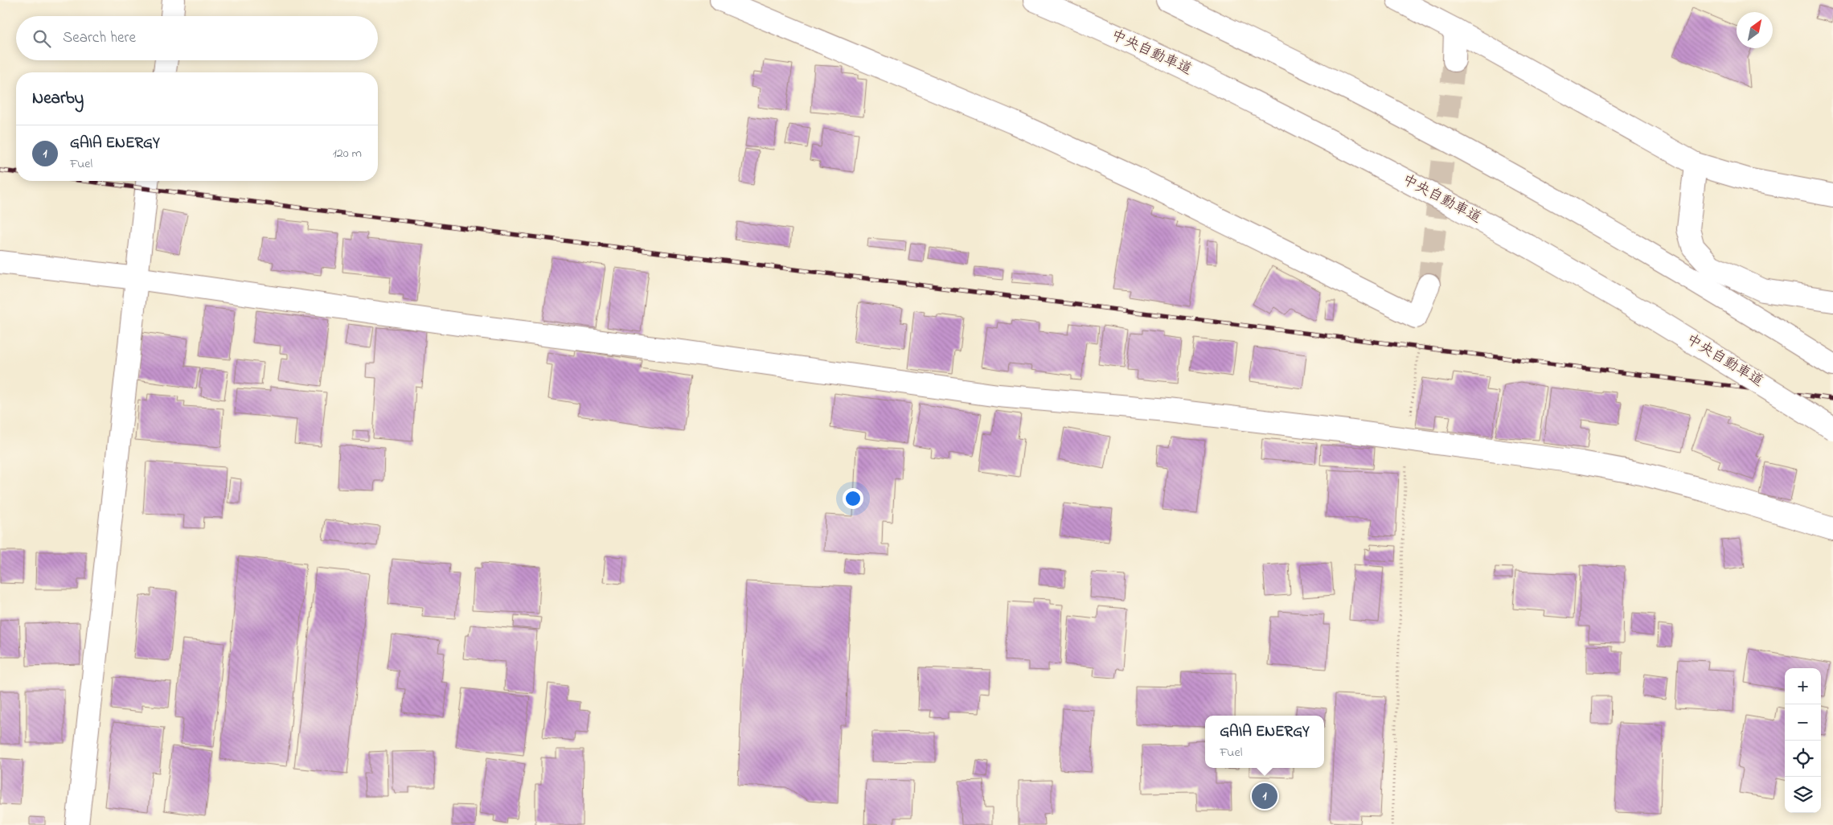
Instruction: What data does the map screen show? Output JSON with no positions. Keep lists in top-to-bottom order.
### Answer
{
  "streets": {
    "main road": ["中央自動車道"]
  },
  "north": "top right",
  "page": {
    "search": "Search here",
    "heading": "Nearby",
    "list": [
      {
        "mark": "1",
        "name": "GAIA ENERGY",
        "note": "Fuel",
        "value": "120 m"
      }
    ],
    "map_buttons": ["+", "−"],
    "popup": ["GAIA ENERGY", "Fuel"],
    "pins": "1"
  }
}
